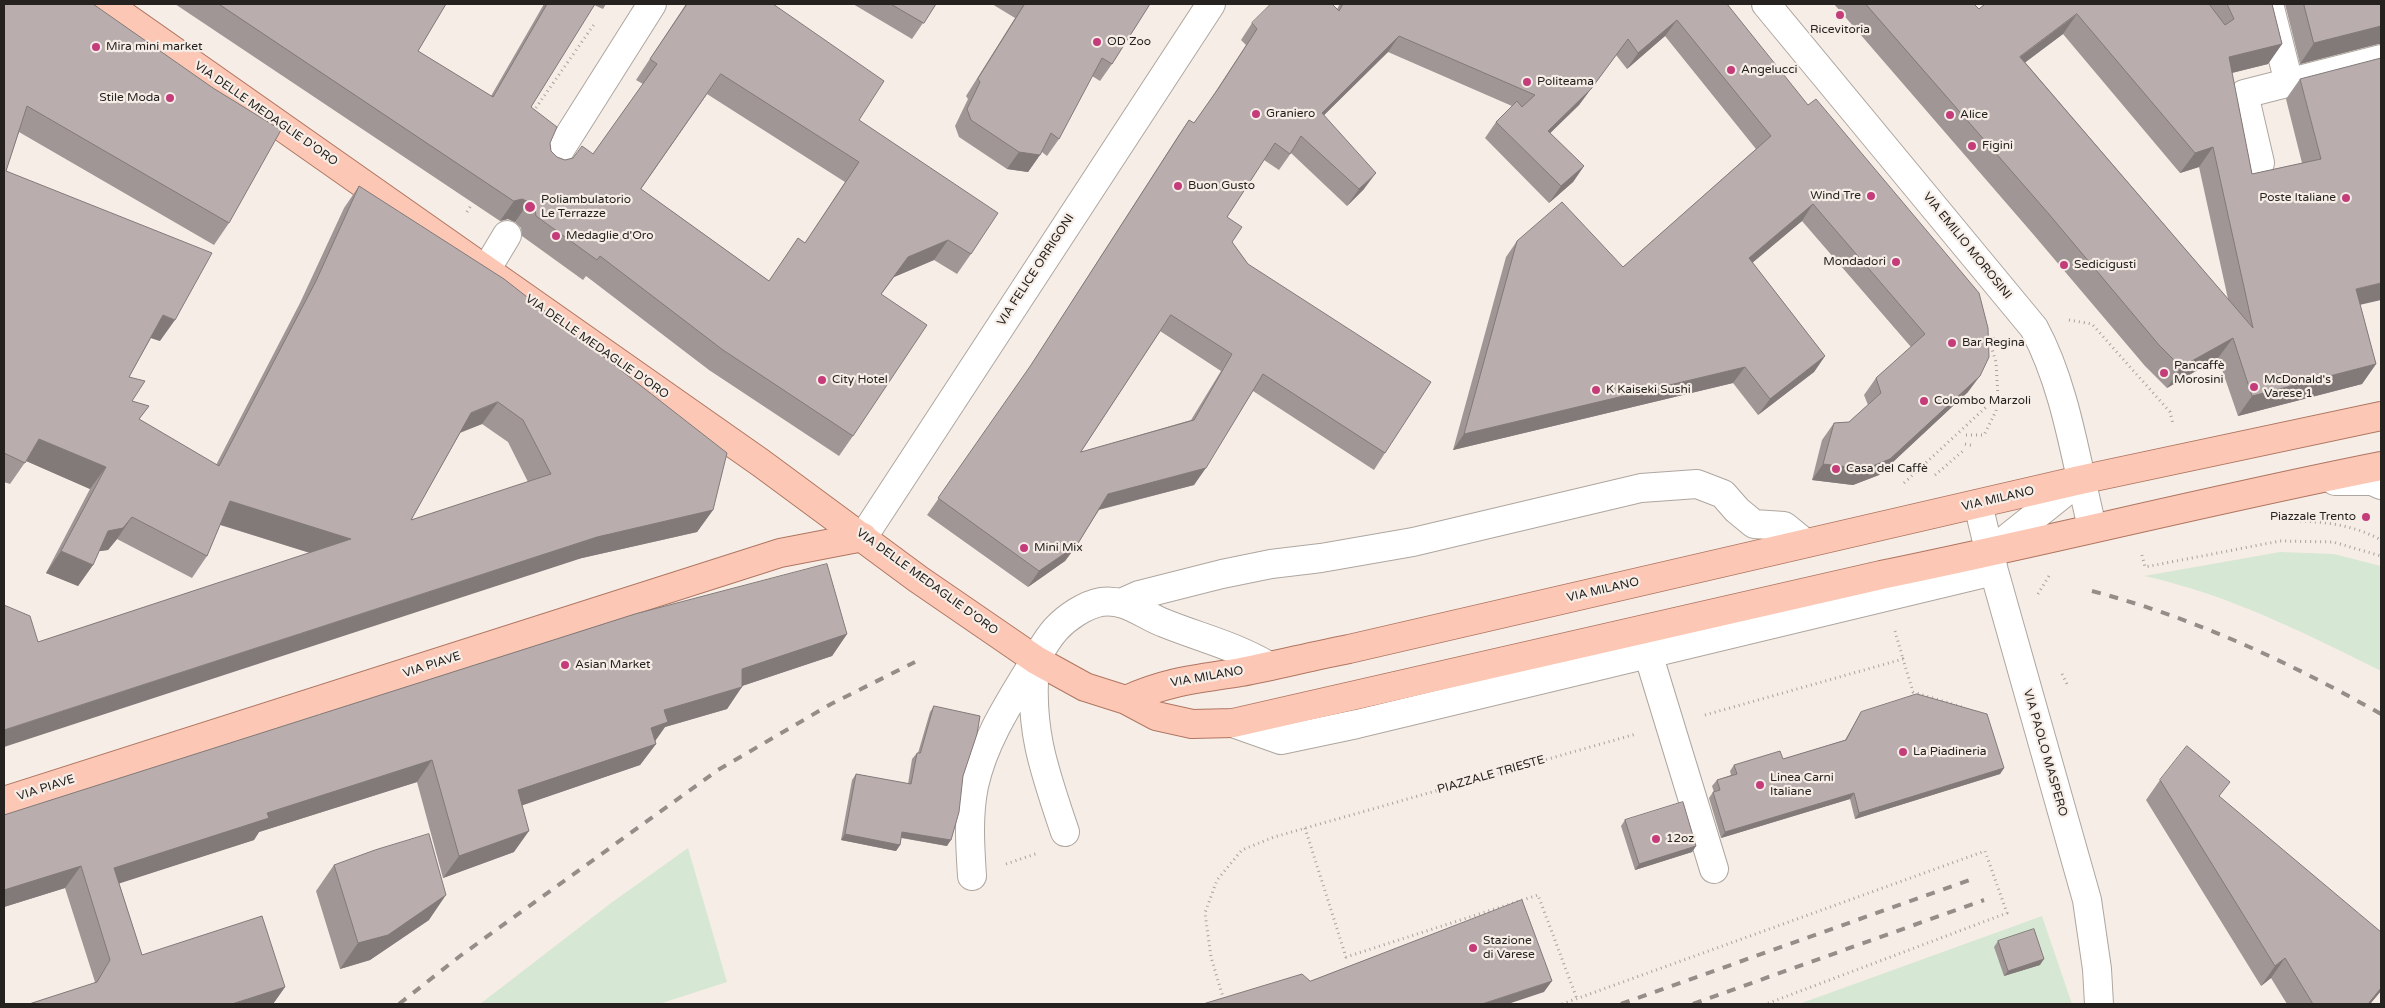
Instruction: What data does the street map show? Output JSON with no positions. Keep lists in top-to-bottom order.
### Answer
{
  "streets": {
    "main road": ["VIA DELLE MEDAGLIE D'ORO", "VIA MILANO", "VIA PIAVE"],
    "street": ["VIA EMILIO MOROSINI", "VIA FELICE ORRIGONI", "VIA PAOLO MASPERO"],
    "path": ["PIAZZALE TRIESTE"]
  },
  "crossings": [
    ["VIA DELLE MEDAGLIE D'ORO", "VIA FELICE ORRIGONI"],
    ["VIA DELLE MEDAGLIE D'ORO", "VIA MILANO"],
    ["VIA DELLE MEDAGLIE D'ORO", "VIA PIAVE"],
    ["VIA EMILIO MOROSINI", "VIA MILANO"],
    ["VIA FELICE ORRIGONI", "VIA PIAVE"],
    ["VIA MILANO", "VIA PAOLO MASPERO"]
  ],
  "places": [
    "Ricevitoria",
    "OD Zoo",
    "Mira mini market",
    "Angelucci",
    "Politeama",
    "Stile Moda",
    "Graniero",
    "Alice",
    "Figini",
    "Buon Gusto",
    "Wind Tre",
    "Poste Italiane",
    "Poliambulatorio Le Terrazze",
    "Medaglie d'Oro",
    "Mondadori",
    "Sedicigusti",
    "Bar Regina",
    "Pancaffè Morosini",
    "City Hotel",
    "McDonald's Varese 1",
    "K Kaiseki Sushi",
    "Colombo Marzoli",
    "Casa del Caffè",
    "Piazzale Trento",
    "Mini Mix",
    "Asian Market",
    "La Piadineria",
    "Linea Carni Italiane",
    "12oz",
    "Stazione di Varese"
  ]
}
